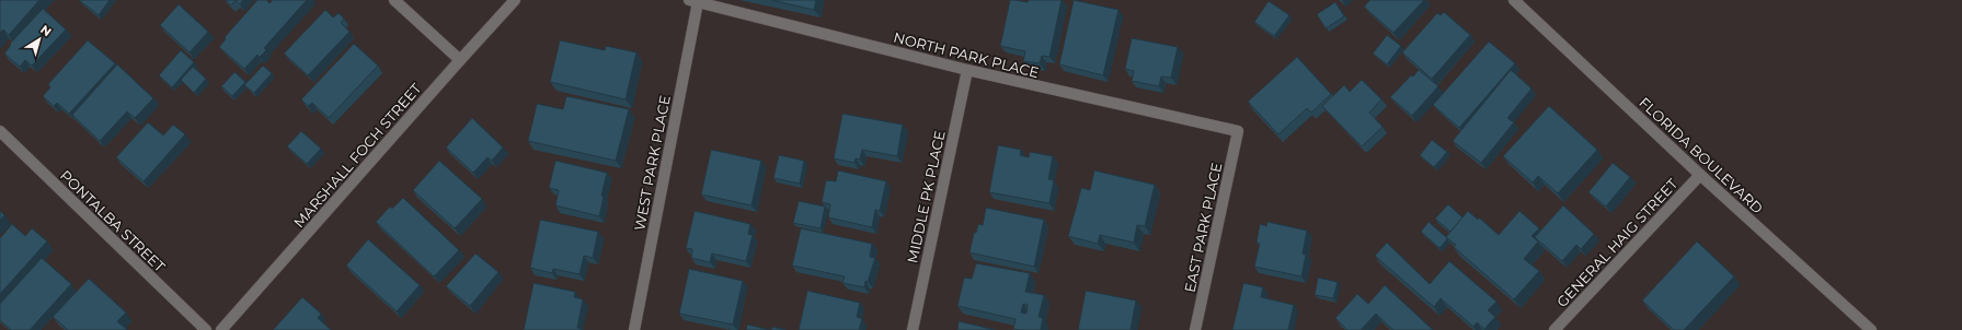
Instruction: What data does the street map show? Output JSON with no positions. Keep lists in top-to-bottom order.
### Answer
{
  "streets": {
    "street": [
      "NORTH PARK PLACE",
      "MARSHALL FOCH STREET",
      "FLORIDA BOULEVARD",
      "WEST PARK PLACE",
      "MIDDLE PK PLACE",
      "PONTALBA STREET",
      "EAST PARK PLACE",
      "GENERAL HAIG STREET"
    ]
  },
  "crossings": [
    ["NORTH PARK PLACE", "WEST PARK PLACE"],
    ["NORTH PARK PLACE", "MIDDLE PK PLACE"],
    ["NORTH PARK PLACE", "EAST PARK PLACE"],
    ["FLORIDA BOULEVARD", "GENERAL HAIG STREET"]
  ],
  "north": "top right"
}
